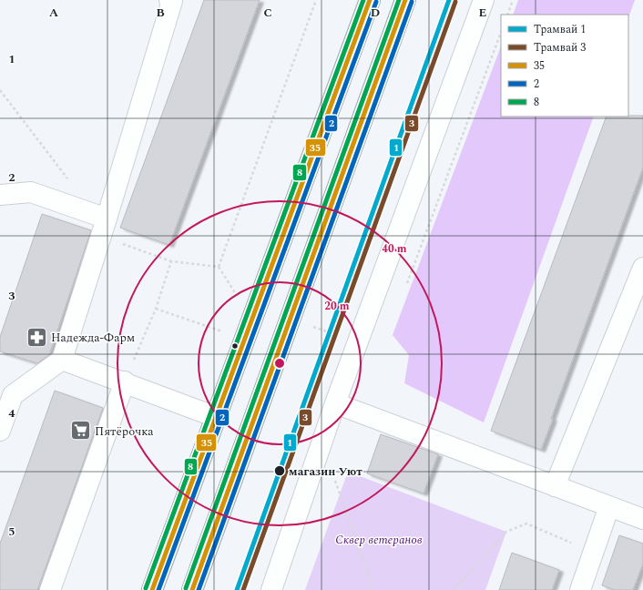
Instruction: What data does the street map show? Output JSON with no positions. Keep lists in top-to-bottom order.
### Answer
{
  "parks": ["Сквер ветеранов"],
  "places": {
    "pharmacy": ["Надежда-Фарм"],
    "supermarket": ["Пятёрочка"],
    "other": ["магазин Уют"]
  },
  "lines": [
    "tram line 1",
    "transit line 35",
    "transit line 8",
    "tram line 3",
    "transit line 2"
  ],
  "legend": [
    "Трамвай 1",
    "Трамвай 3",
    "35",
    "2",
    "8"
  ],
  "grid": {
    "columns": [
      "A",
      "B",
      "C",
      "D",
      "E"
    ],
    "rows": [
      "1",
      "2",
      "3",
      "4",
      "5"
    ]
  },
  "rings": ["40 m", "20 m"]
}
